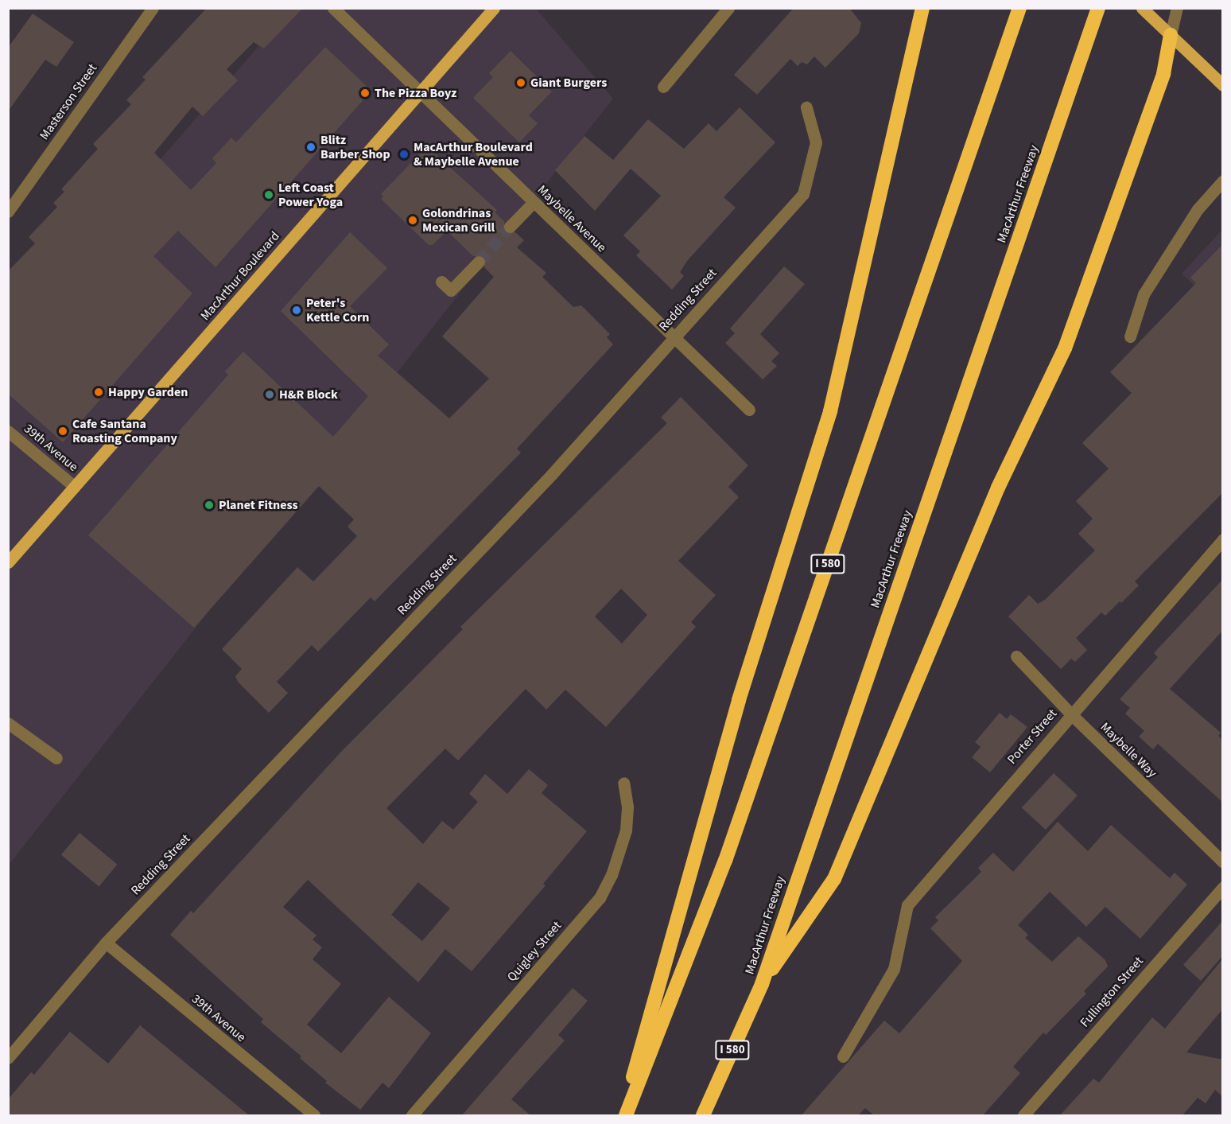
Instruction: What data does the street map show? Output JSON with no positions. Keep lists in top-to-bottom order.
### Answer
{
  "streets": {
    "highway": ["MacArthur Freeway", "I 580"],
    "main road": ["MacArthur Boulevard"],
    "street": [
      "Masterson Street",
      "Maybelle Avenue",
      "Redding Street",
      "39th Avenue",
      "Porter Street",
      "Maybelle Way",
      "Quigley Street",
      "Fullington Street"
    ]
  },
  "crossings": [
    ["Maybelle Avenue", "MacArthur Boulevard"],
    ["Maybelle Avenue", "Redding Street"],
    ["MacArthur Boulevard", "39th Avenue"],
    ["Redding Street", "39th Avenue"],
    ["Porter Street", "Maybelle Way"]
  ],
  "places": [
    "Giant Burgers",
    "The Pizza Boyz",
    "Blitz Barber Shop",
    "MacArthur Boulevard & Maybelle Avenue",
    "Left Coast Power Yoga",
    "Golondrinas Mexican Grill",
    "Peter's Kettle Corn",
    "Happy Garden",
    "H&R Block",
    "Cafe Santana Roasting Company",
    "Planet Fitness"
  ]
}
